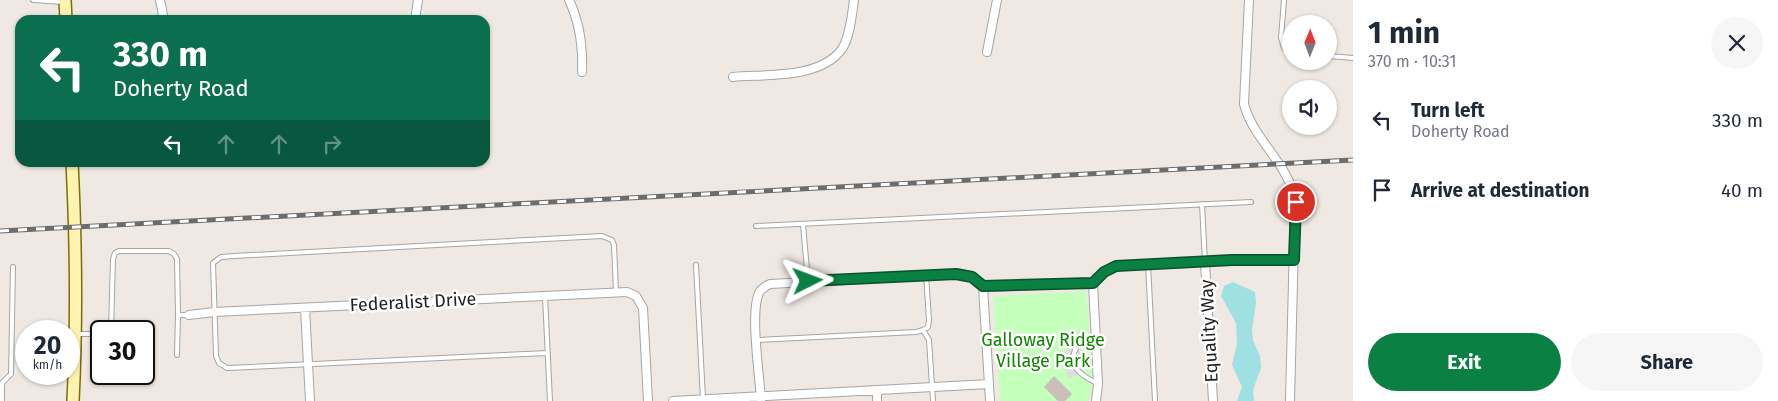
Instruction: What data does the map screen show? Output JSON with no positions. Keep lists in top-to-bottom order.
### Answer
{
  "streets": {
    "street": ["Federalist Drive", "Equality Way"]
  },
  "parks": ["Galloway Ridge Village Park"],
  "north": "top",
  "page": {
    "heading": ["1 min", "370 m · 10:31"],
    "turn": ["330 m", "Doherty Road"],
    "list": [
      {
        "name": "Turn left",
        "note": "Doherty Road",
        "value": "330 m"
      },
      {
        "name": "Arrive at destination",
        "value": "40 m"
      }
    ],
    "speed": "20 km/h",
    "limit": "30",
    "buttons": ["Exit", "Share"]
  }
}
